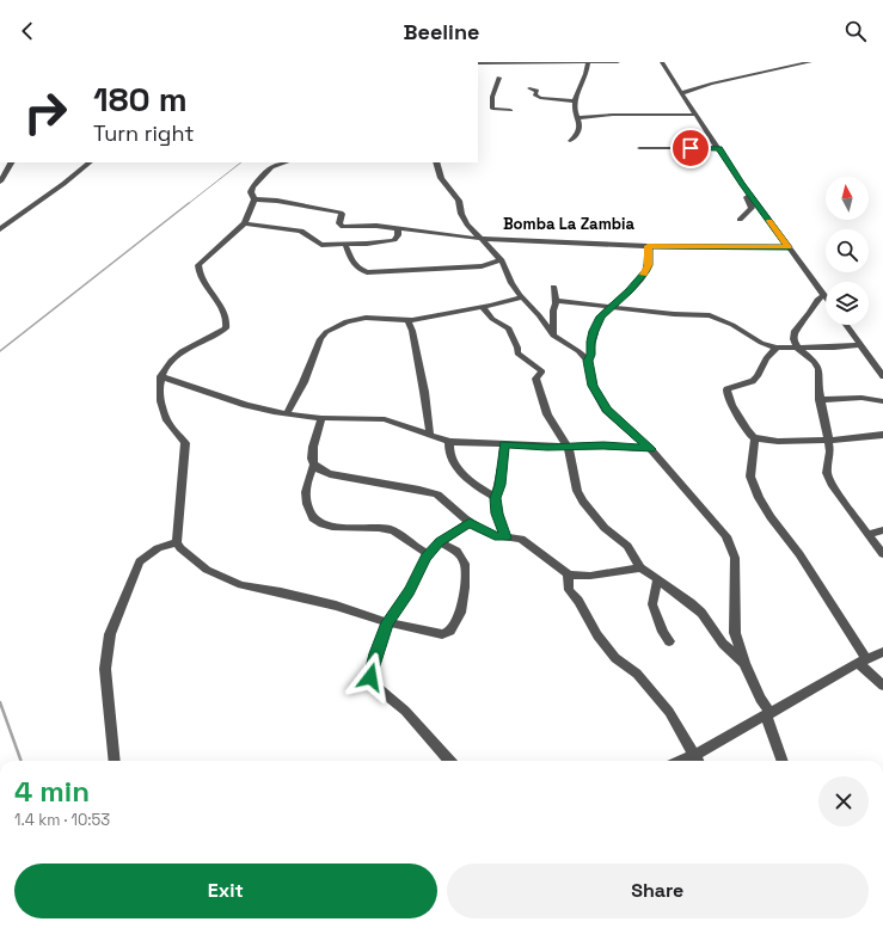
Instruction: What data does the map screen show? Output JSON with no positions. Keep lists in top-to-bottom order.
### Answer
{
  "districts": ["Bomba La Zambia"],
  "north": "top",
  "page": {
    "header": "Beeline",
    "turn": ["180 m", "Turn right"],
    "heading": ["4 min", "1.4 km · 10:53"],
    "buttons": ["Exit", "Share"]
  }
}
